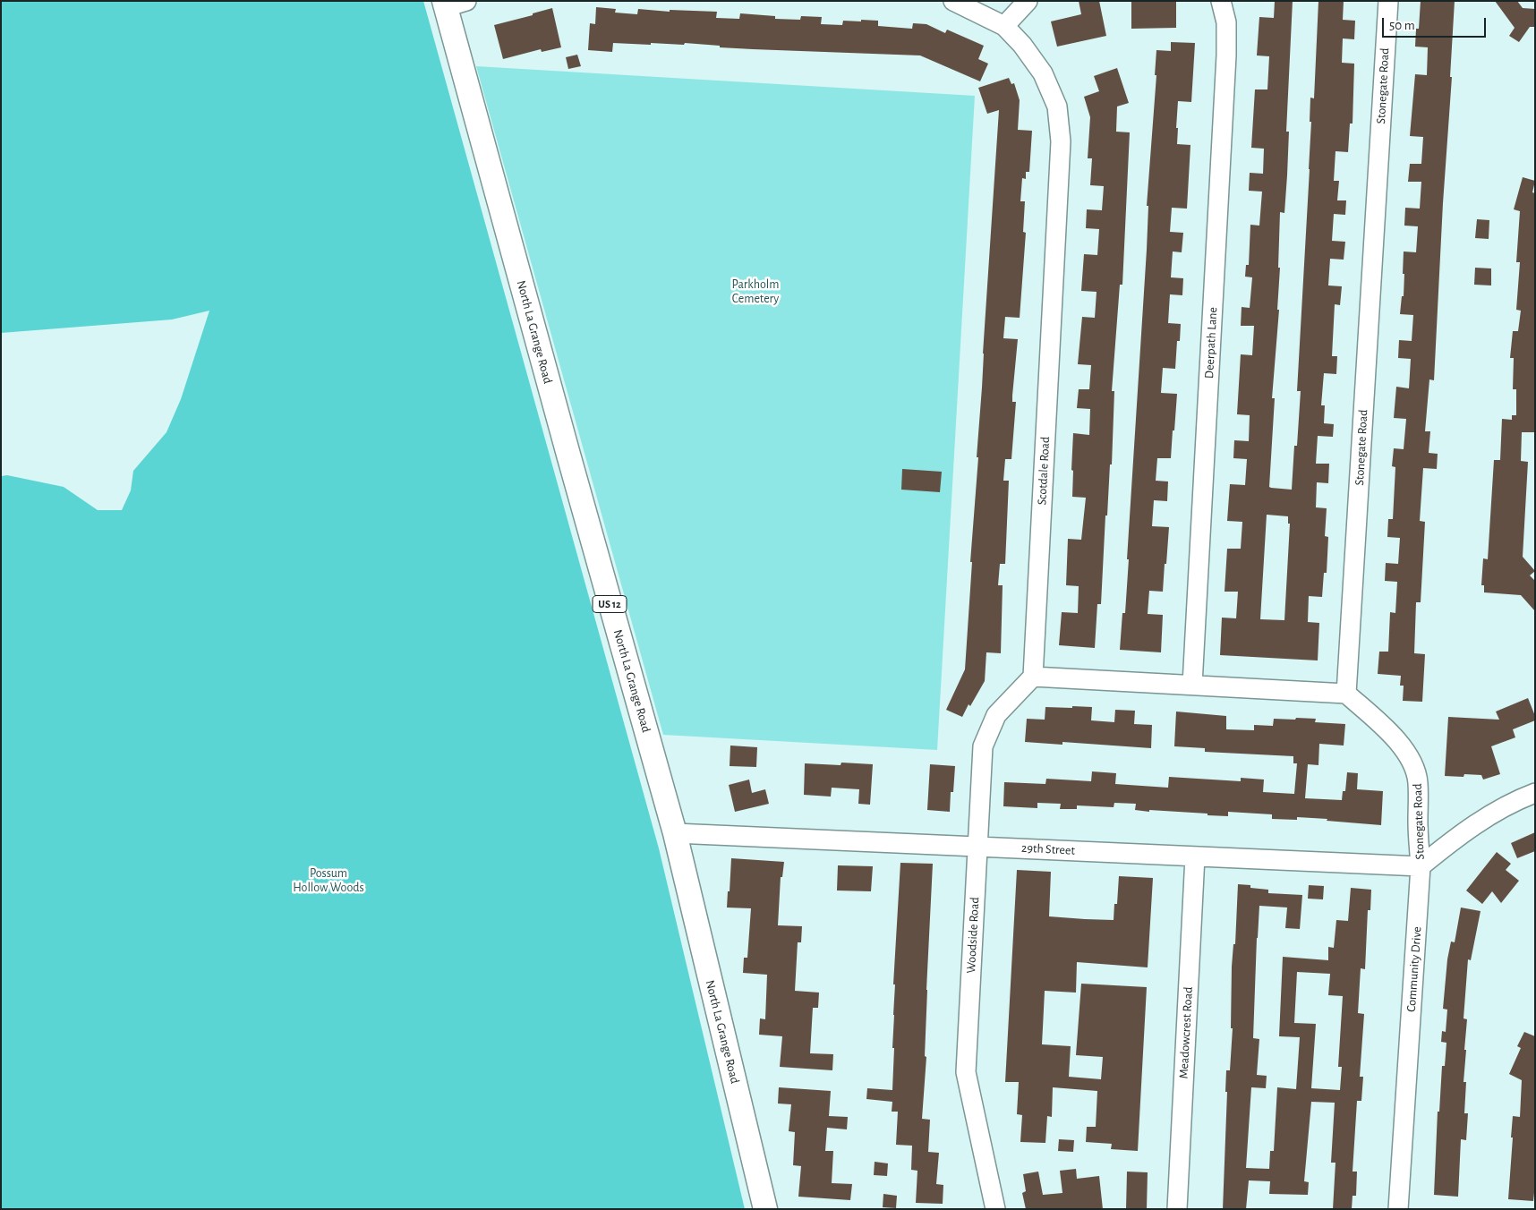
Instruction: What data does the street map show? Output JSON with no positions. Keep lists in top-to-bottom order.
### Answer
{
  "streets": {
    "main road": ["North La Grange Road", "US 12"],
    "street": [
      "Stonegate Road",
      "Deerpath Lane",
      "Scotdale Road",
      "29th Street",
      "Woodside Road",
      "Community Drive",
      "Meadowcrest Road"
    ]
  },
  "crossings": [
    ["Stonegate Road", "29th Street"],
    ["Stonegate Road", "Community Drive"],
    ["North La Grange Road", "29th Street"],
    ["Scotdale Road", "Woodside Road"],
    ["29th Street", "Woodside Road"],
    ["29th Street", "Community Drive"],
    ["29th Street", "Meadowcrest Road"]
  ],
  "parks": ["Parkholm Cemetery", "Possum Hollow Woods"],
  "scale_bar": "50 m"
}
